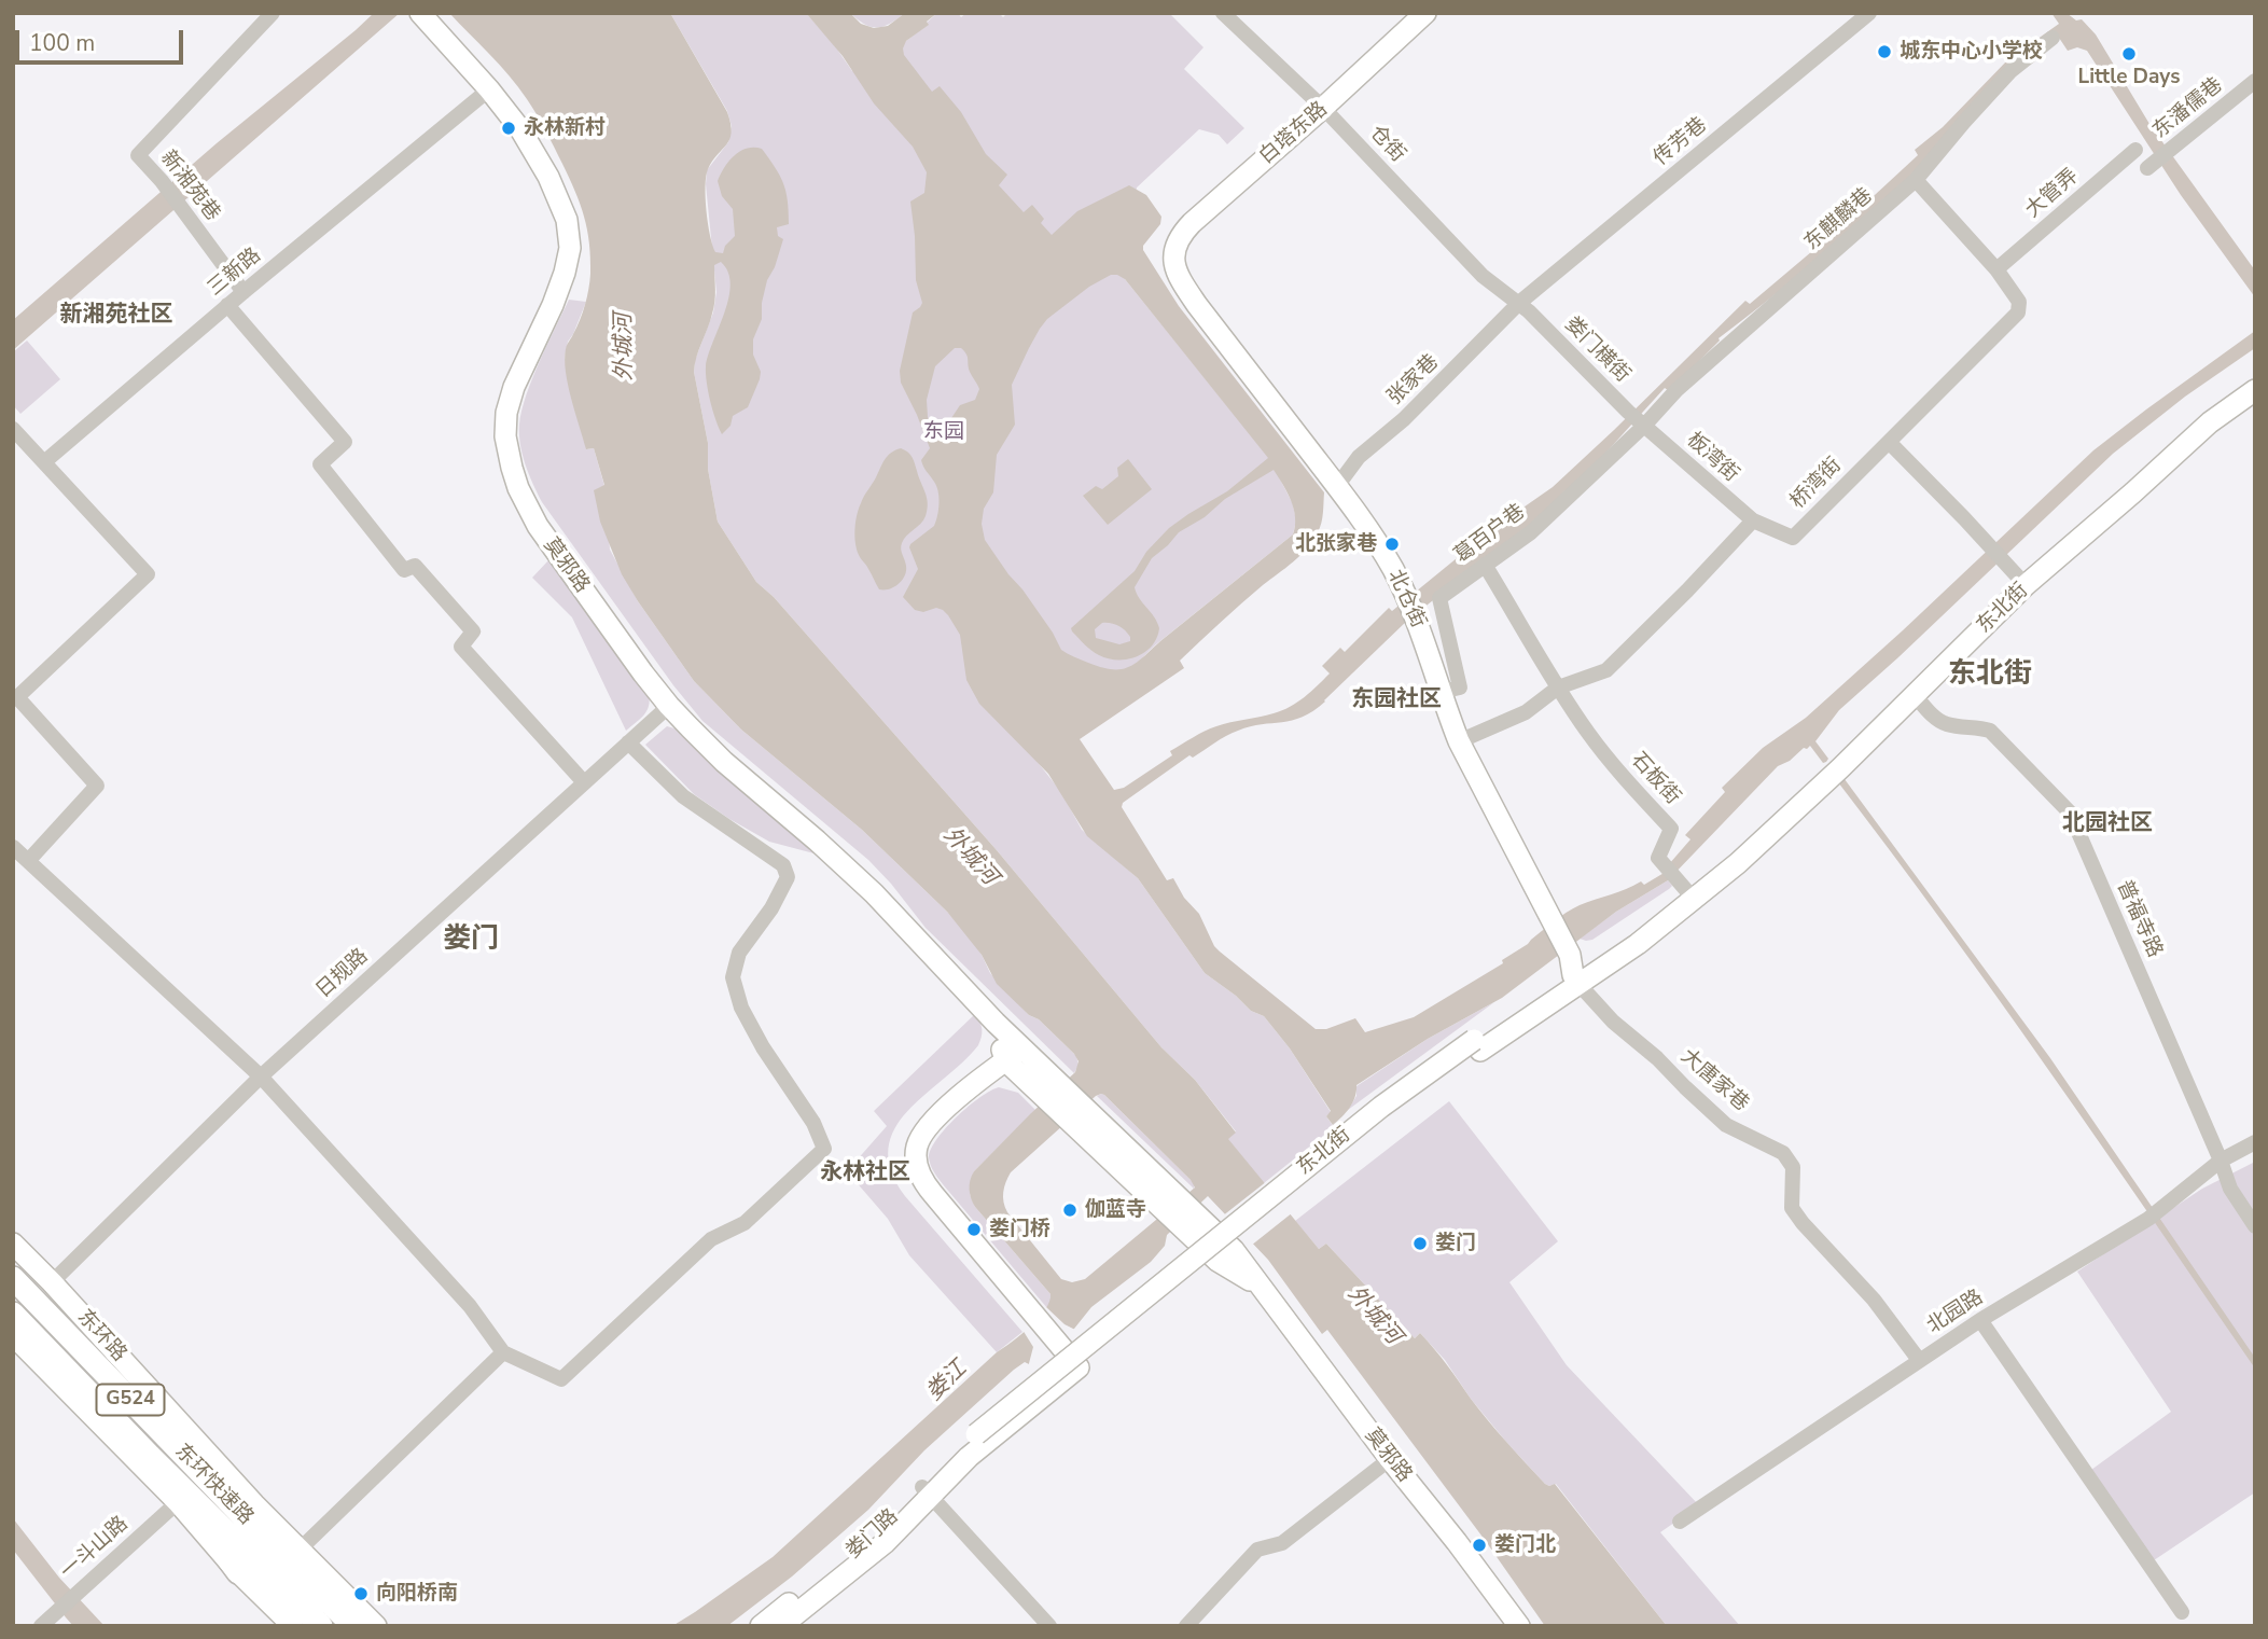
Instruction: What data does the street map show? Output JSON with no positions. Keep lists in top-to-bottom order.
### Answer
{
  "streets": {
    "highway": ["G524", "东环快速路"],
    "main road": [
      "白塔东路",
      "莫邪路",
      "北仓街",
      "东北街",
      "东环路",
      "娄门路"
    ],
    "street": [
      "东潘儒巷",
      "传芳巷",
      "仓街",
      "新湘苑巷",
      "大管弄",
      "东麒麟巷",
      "三新路",
      "娄门横街",
      "张家巷",
      "板湾街",
      "桥湾街",
      "葛百户巷",
      "石板街",
      "普福寺路",
      "日规路",
      "大唐家巷",
      "北园路",
      "一斗山路"
    ]
  },
  "crossings": [
    ["白塔东路", "仓街"],
    ["白塔东路", "北仓街"],
    ["传芳巷", "仓街"],
    ["传芳巷", "娄门横街"],
    ["传芳巷", "张家巷"],
    ["仓街", "娄门横街"],
    ["仓街", "张家巷"],
    ["新湘苑巷", "三新路"],
    ["大管弄", "桥湾街"],
    ["东麒麟巷", "娄门横街"],
    ["东麒麟巷", "板湾街"],
    ["东麒麟巷", "桥湾街"],
    ["东麒麟巷", "葛百户巷"],
    ["三新路", "莫邪路"],
    ["娄门横街", "张家巷"],
    ["娄门横街", "板湾街"],
    ["娄门横街", "葛百户巷"],
    ["张家巷", "北仓街"],
    ["板湾街", "桥湾街"],
    ["板湾街", "葛百户巷"],
    ["葛百户巷", "北仓街"],
    ["莫邪路", "日规路"],
    ["北仓街", "东北街"],
    ["北仓街", "大唐家巷"],
    ["东北街", "石板街"],
    ["东北街", "普福寺路"],
    ["东北街", "大唐家巷"],
    ["东北街", "娄门路"],
    ["普福寺路", "北园路"],
    ["日规路", "东环路"],
    ["大唐家巷", "北园路"]
  ],
  "districts": [
    "新湘苑社区",
    "东北街",
    "东园社区",
    "北园社区",
    "娄门",
    "永林社区"
  ],
  "water": ["外城河", "娄江"],
  "parks": ["东园"],
  "places": [
    "城东中心小学校",
    "Little Days",
    "永林新村",
    "北张家巷",
    "伽蓝寺",
    "娄门桥",
    "娄门",
    "娄门北",
    "向阳桥南"
  ],
  "scale_bar": "100 m"
}
